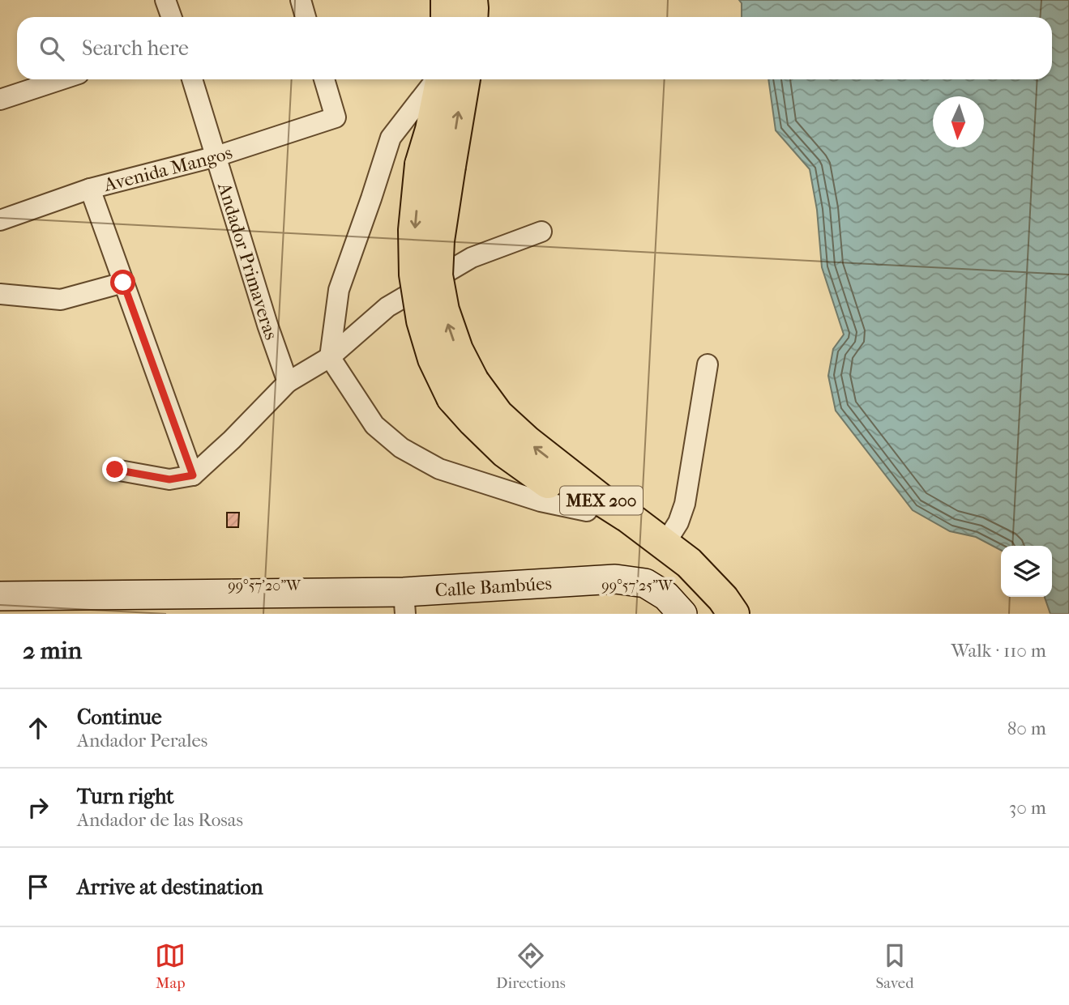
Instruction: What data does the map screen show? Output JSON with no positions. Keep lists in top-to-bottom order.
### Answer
{
  "streets": {
    "main road": ["MEX 200", "Calle Bambúes"],
    "street": ["Avenida Mangos", "Andador Primaveras"]
  },
  "crossings": [
    ["Avenida Mangos", "Andador Primaveras"]
  ],
  "north": "bottom",
  "page": {
    "search": "Search here",
    "heading": ["2 min", "Walk · 110 m"],
    "list": [
      ["Continue", "Andador Perales", "80 m"],
      ["Turn right", "Andador de las Rosas", "30 m"],
      "Arrive at destination"
    ],
    "nav": ["Map", "Directions", "Saved"]
  },
  "coordinates": ["99°57'20\"W", "99°57'25\"W"]
}
